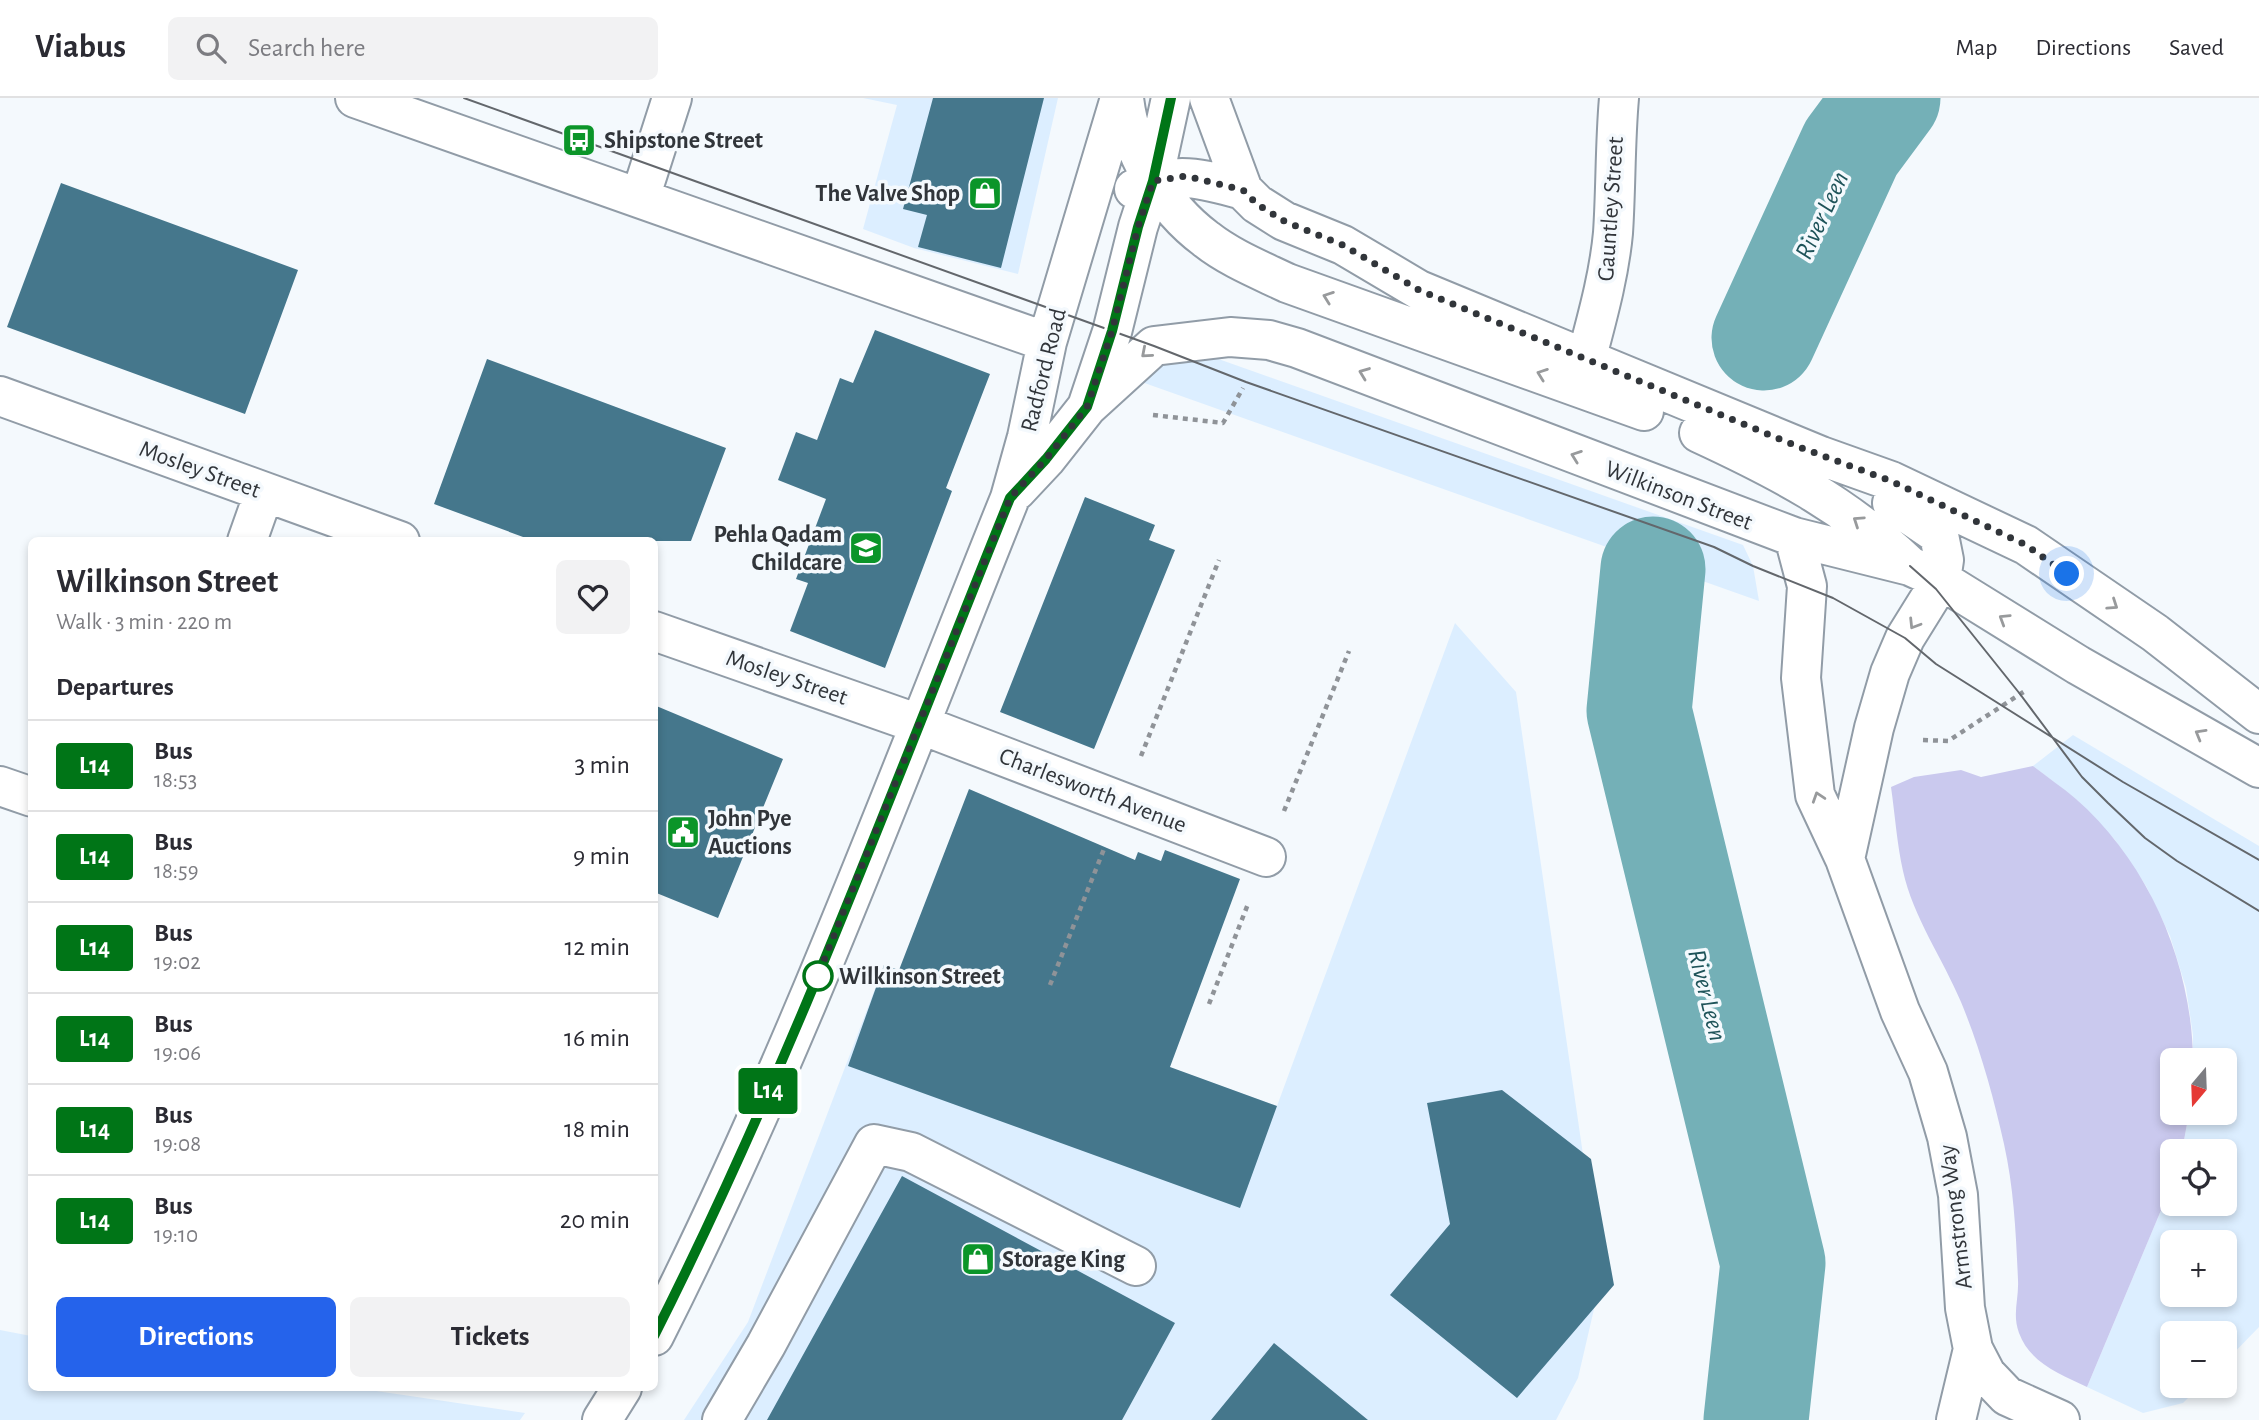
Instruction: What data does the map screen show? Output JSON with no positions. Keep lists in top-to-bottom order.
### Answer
{
  "streets": {
    "street": [
      "Gauntley Street",
      "Radford Road",
      "Mosley Street",
      "Wilkinson Street",
      "Charlesworth Avenue",
      "Armstrong Way"
    ]
  },
  "crossings": [
    ["Radford Road", "Mosley Street"],
    ["Radford Road", "Wilkinson Street"],
    ["Radford Road", "Charlesworth Avenue"],
    ["Mosley Street", "Charlesworth Avenue"],
    ["Wilkinson Street", "Armstrong Way"]
  ],
  "water": ["River Leen"],
  "places": {
    "bus stop": ["Shipstone Street"],
    "shop": ["The Valve Shop", "Storage King"],
    "school or university": ["Pehla Qadam Childcare"],
    "public building": ["John Pye Auctions"],
    "other": ["Wilkinson Street"]
  },
  "lines": ["bus line L14"],
  "north": "bottom",
  "page": {
    "header": "Viabus",
    "search": "Search here",
    "nav": ["Map", "Directions", "Saved"],
    "on_map": "L14",
    "heading": [
      ["Wilkinson Street", "Walk · 3 min · 220 m"],
      "Departures"
    ],
    "list": [
      {
        "mark": "L14",
        "name": "Bus",
        "note": "18:53",
        "value": "3 min"
      },
      {
        "mark": "L14",
        "name": "Bus",
        "note": "18:59",
        "value": "9 min"
      },
      {
        "mark": "L14",
        "name": "Bus",
        "note": "19:02",
        "value": "12 min"
      },
      {
        "mark": "L14",
        "name": "Bus",
        "note": "19:06",
        "value": "16 min"
      },
      {
        "mark": "L14",
        "name": "Bus",
        "note": "19:08",
        "value": "18 min"
      },
      {
        "mark": "L14",
        "name": "Bus",
        "note": "19:10",
        "value": "20 min"
      }
    ],
    "map_buttons": ["+", "−"],
    "buttons": ["Directions", "Tickets"]
  }
}
